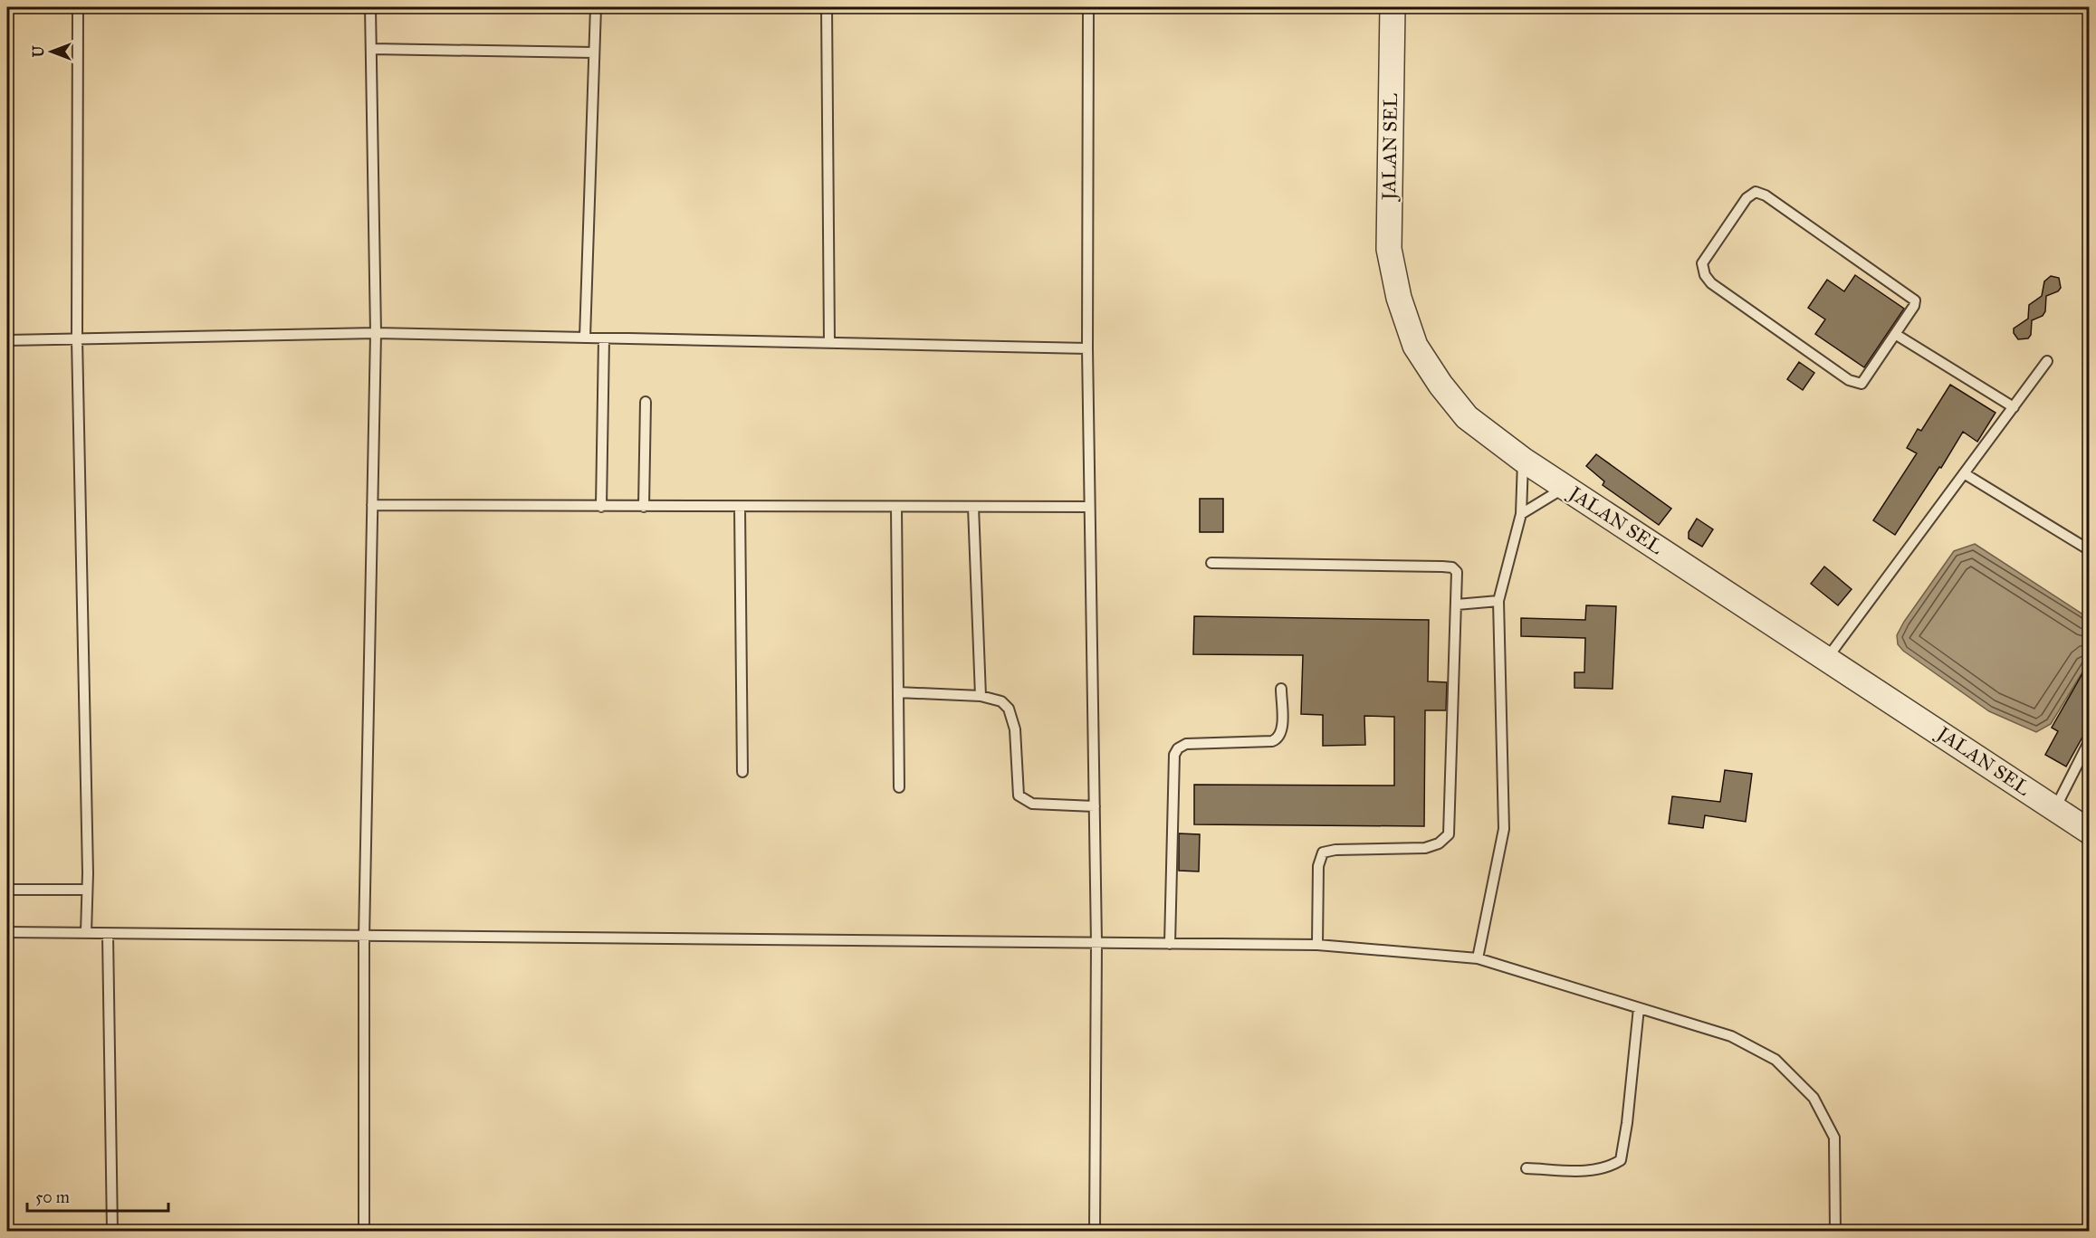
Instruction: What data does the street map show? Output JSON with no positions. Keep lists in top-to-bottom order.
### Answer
{
  "streets": {
    "street": ["JALAN SEL"]
  },
  "scale_bar": "50 m",
  "north": "left"
}
